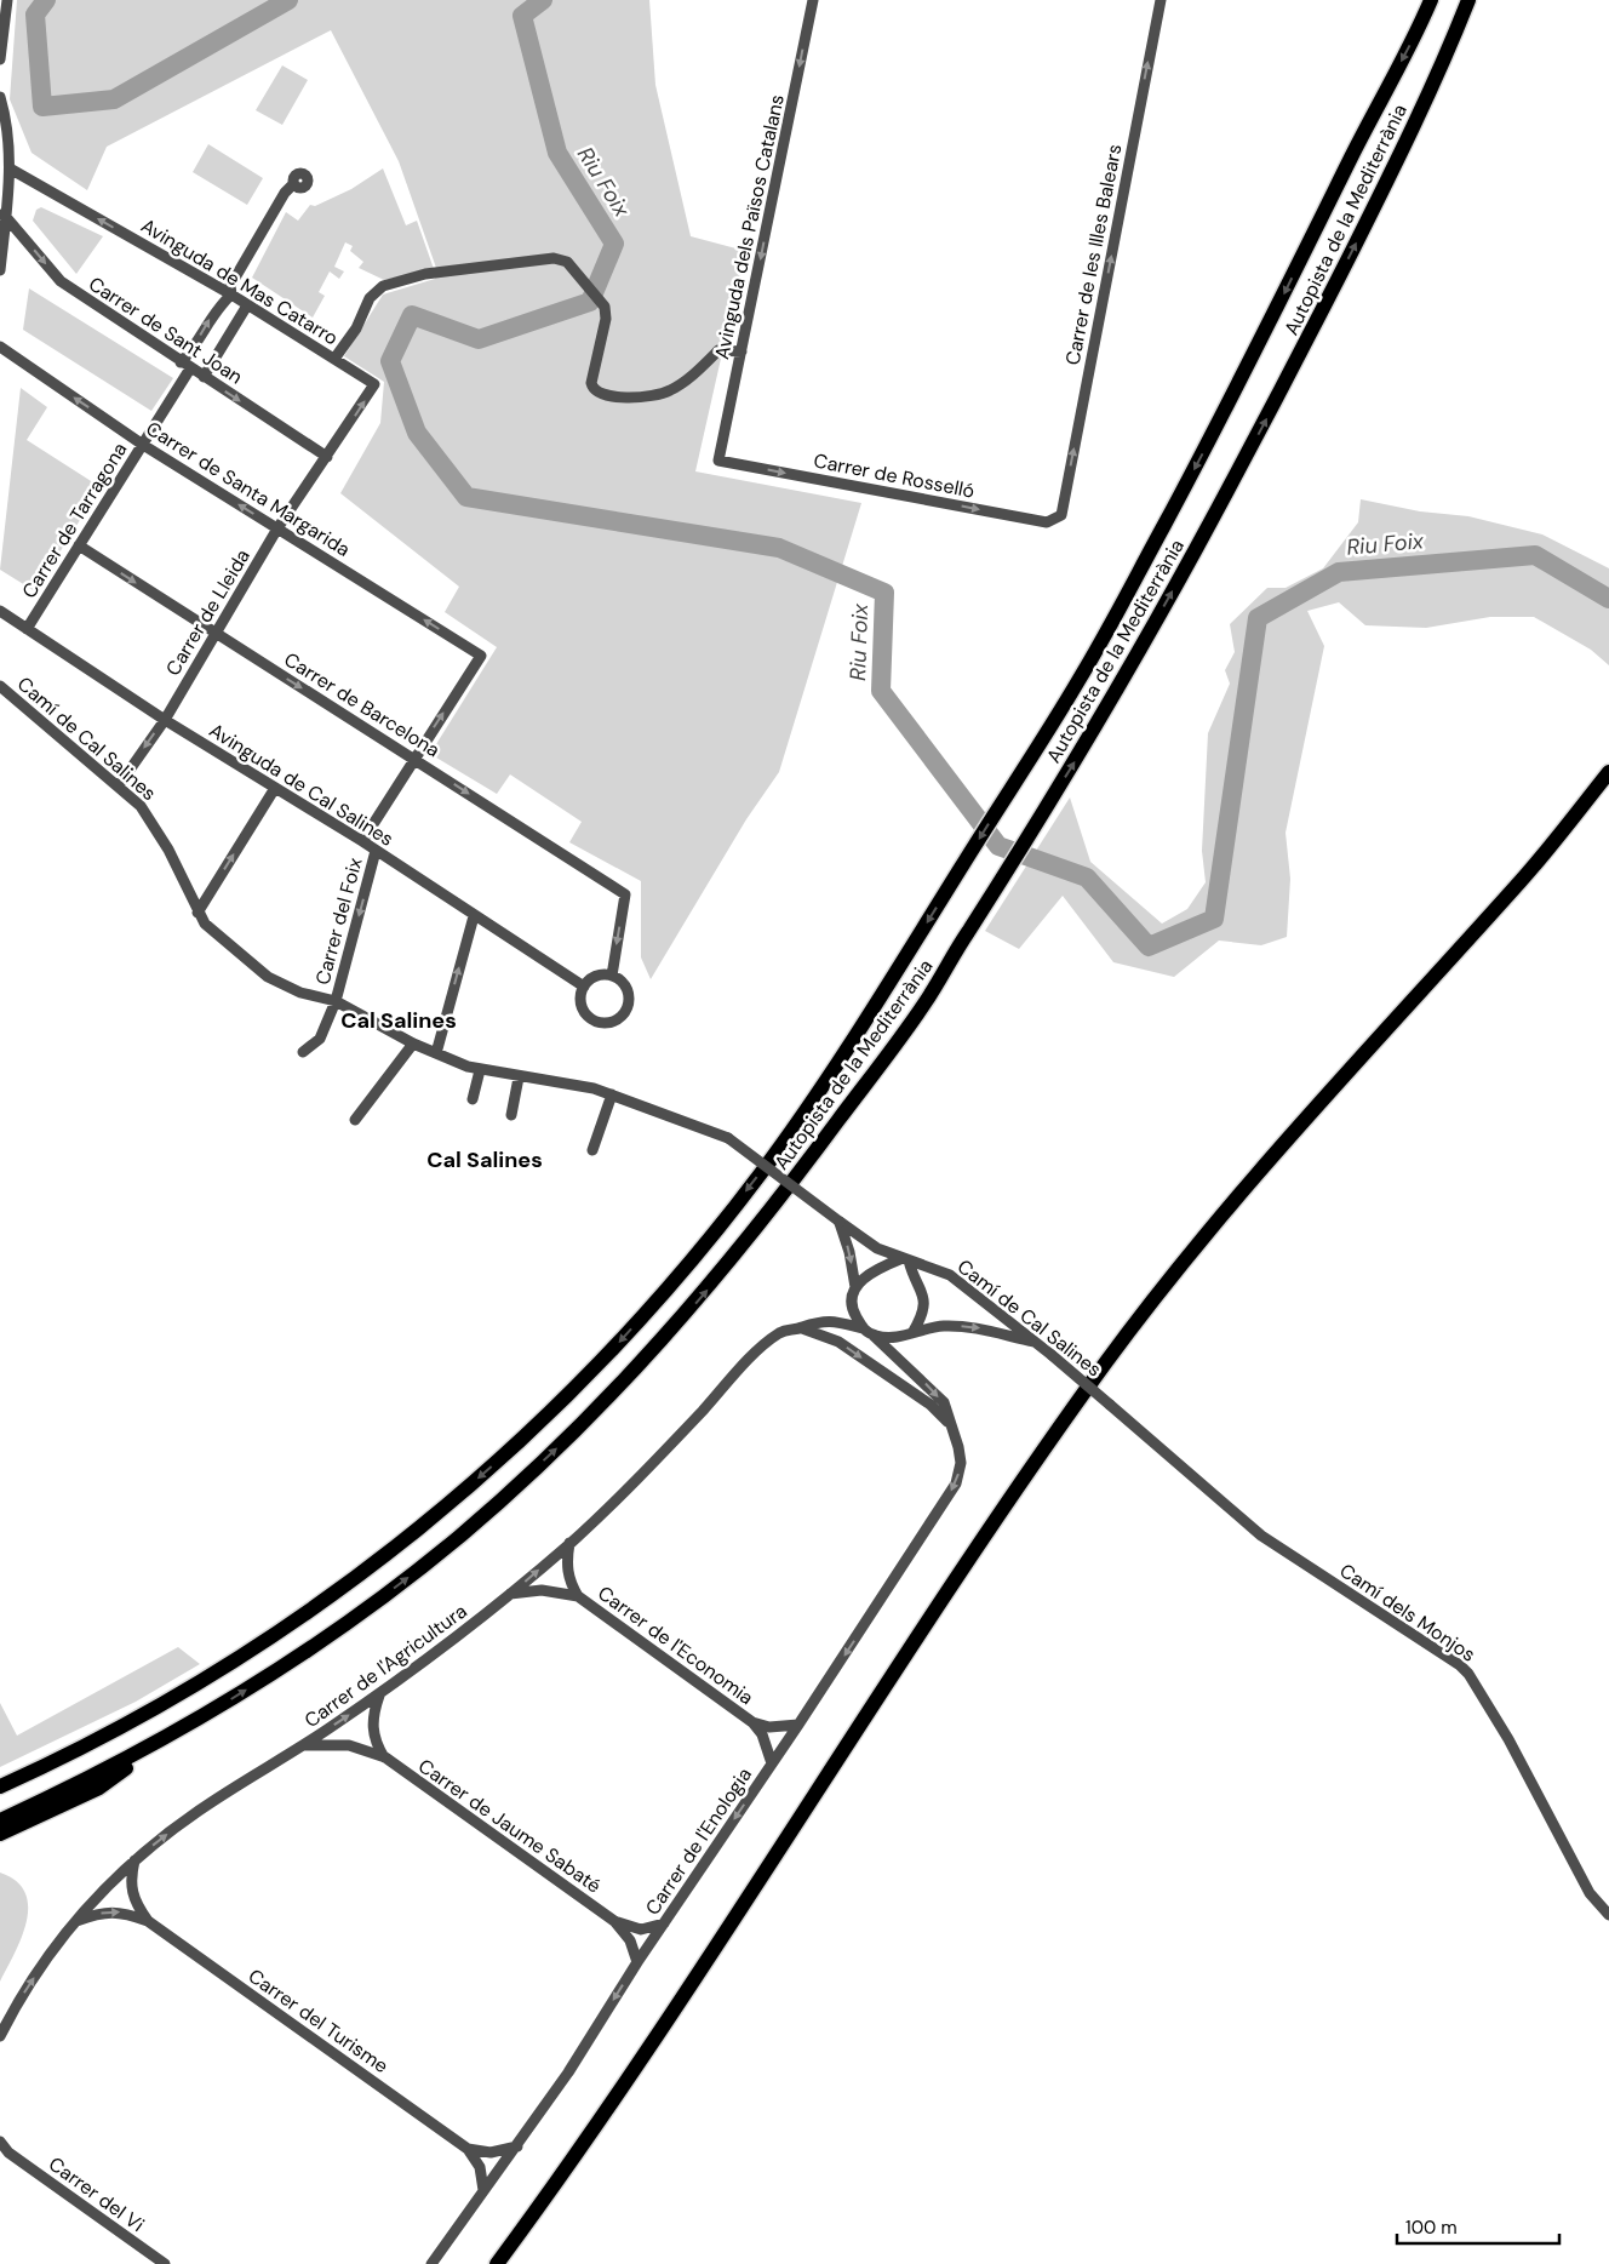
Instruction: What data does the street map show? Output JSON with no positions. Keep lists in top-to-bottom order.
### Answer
{
  "streets": {
    "highway": ["Autopista de la Mediterrània"],
    "street": [
      "Avinguda dels Països Catalans",
      "Carrer de les Illes Balears",
      "Avinguda de Mas Catarro",
      "Carrer de Sant Joan",
      "Carrer de Rosselló",
      "Carrer de Santa Margarida",
      "Carrer de Tarragona",
      "Carrer de Lleida",
      "Carrer de Barcelona",
      "Camí de Cal Salines",
      "Avinguda de Cal Salines",
      "Carrer del Foix",
      "Camí dels Monjos",
      "Carrer de l'Economia",
      "Carrer de l'Agricultura",
      "Carrer de Jaume Sabaté",
      "Carrer de l'Enologia",
      "Carrer del Turisme",
      "Carrer del Vi"
    ]
  },
  "crossings": [
    ["Avinguda dels Països Catalans", "Carrer de Rosselló"],
    ["Carrer de les Illes Balears", "Carrer de Rosselló"],
    ["Avinguda de Mas Catarro", "Carrer de Sant Joan"],
    ["Avinguda de Mas Catarro", "Carrer de Tarragona"],
    ["Avinguda de Mas Catarro", "Carrer de Lleida"],
    ["Carrer de Sant Joan", "Carrer de Tarragona"],
    ["Carrer de Sant Joan", "Carrer de Lleida"],
    ["Carrer de Santa Margarida", "Carrer de Tarragona"],
    ["Carrer de Santa Margarida", "Carrer de Lleida"],
    ["Carrer de Santa Margarida", "Carrer de Barcelona"],
    ["Carrer de Tarragona", "Carrer de Barcelona"],
    ["Carrer de Tarragona", "Avinguda de Cal Salines"],
    ["Carrer de Lleida", "Carrer de Barcelona"],
    ["Carrer de Lleida", "Camí de Cal Salines"],
    ["Carrer de Lleida", "Avinguda de Cal Salines"],
    ["Carrer de Barcelona", "Avinguda de Cal Salines"],
    ["Camí de Cal Salines", "Carrer del Foix"],
    ["Camí de Cal Salines", "Camí dels Monjos"],
    ["Camí de Cal Salines", "Carrer de l'Agricultura"],
    ["Camí de Cal Salines", "Carrer de l'Enologia"],
    ["Avinguda de Cal Salines", "Carrer del Foix"],
    ["Carrer de l'Economia", "Carrer de l'Agricultura"],
    ["Carrer de l'Economia", "Carrer de l'Enologia"],
    ["Carrer de l'Agricultura", "Carrer de Jaume Sabaté"],
    ["Carrer de l'Agricultura", "Carrer de l'Enologia"],
    ["Carrer de l'Agricultura", "Carrer del Turisme"],
    ["Carrer de Jaume Sabaté", "Carrer de l'Enologia"],
    ["Carrer de l'Enologia", "Carrer del Turisme"]
  ],
  "one_way": [
    "Avinguda dels Països Catalans",
    "Carrer de les Illes Balears",
    "Carrer de Sant Joan",
    "Carrer de Rosselló",
    "Carrer de Santa Margarida",
    "Carrer de Barcelona",
    "Carrer del Foix",
    "Carrer de l'Agricultura",
    "Carrer de l'Enologia"
  ],
  "districts": ["Cal Salines", "Cal Salines"],
  "water": ["Riu Foix"],
  "scale_bar": "100 m"
}
